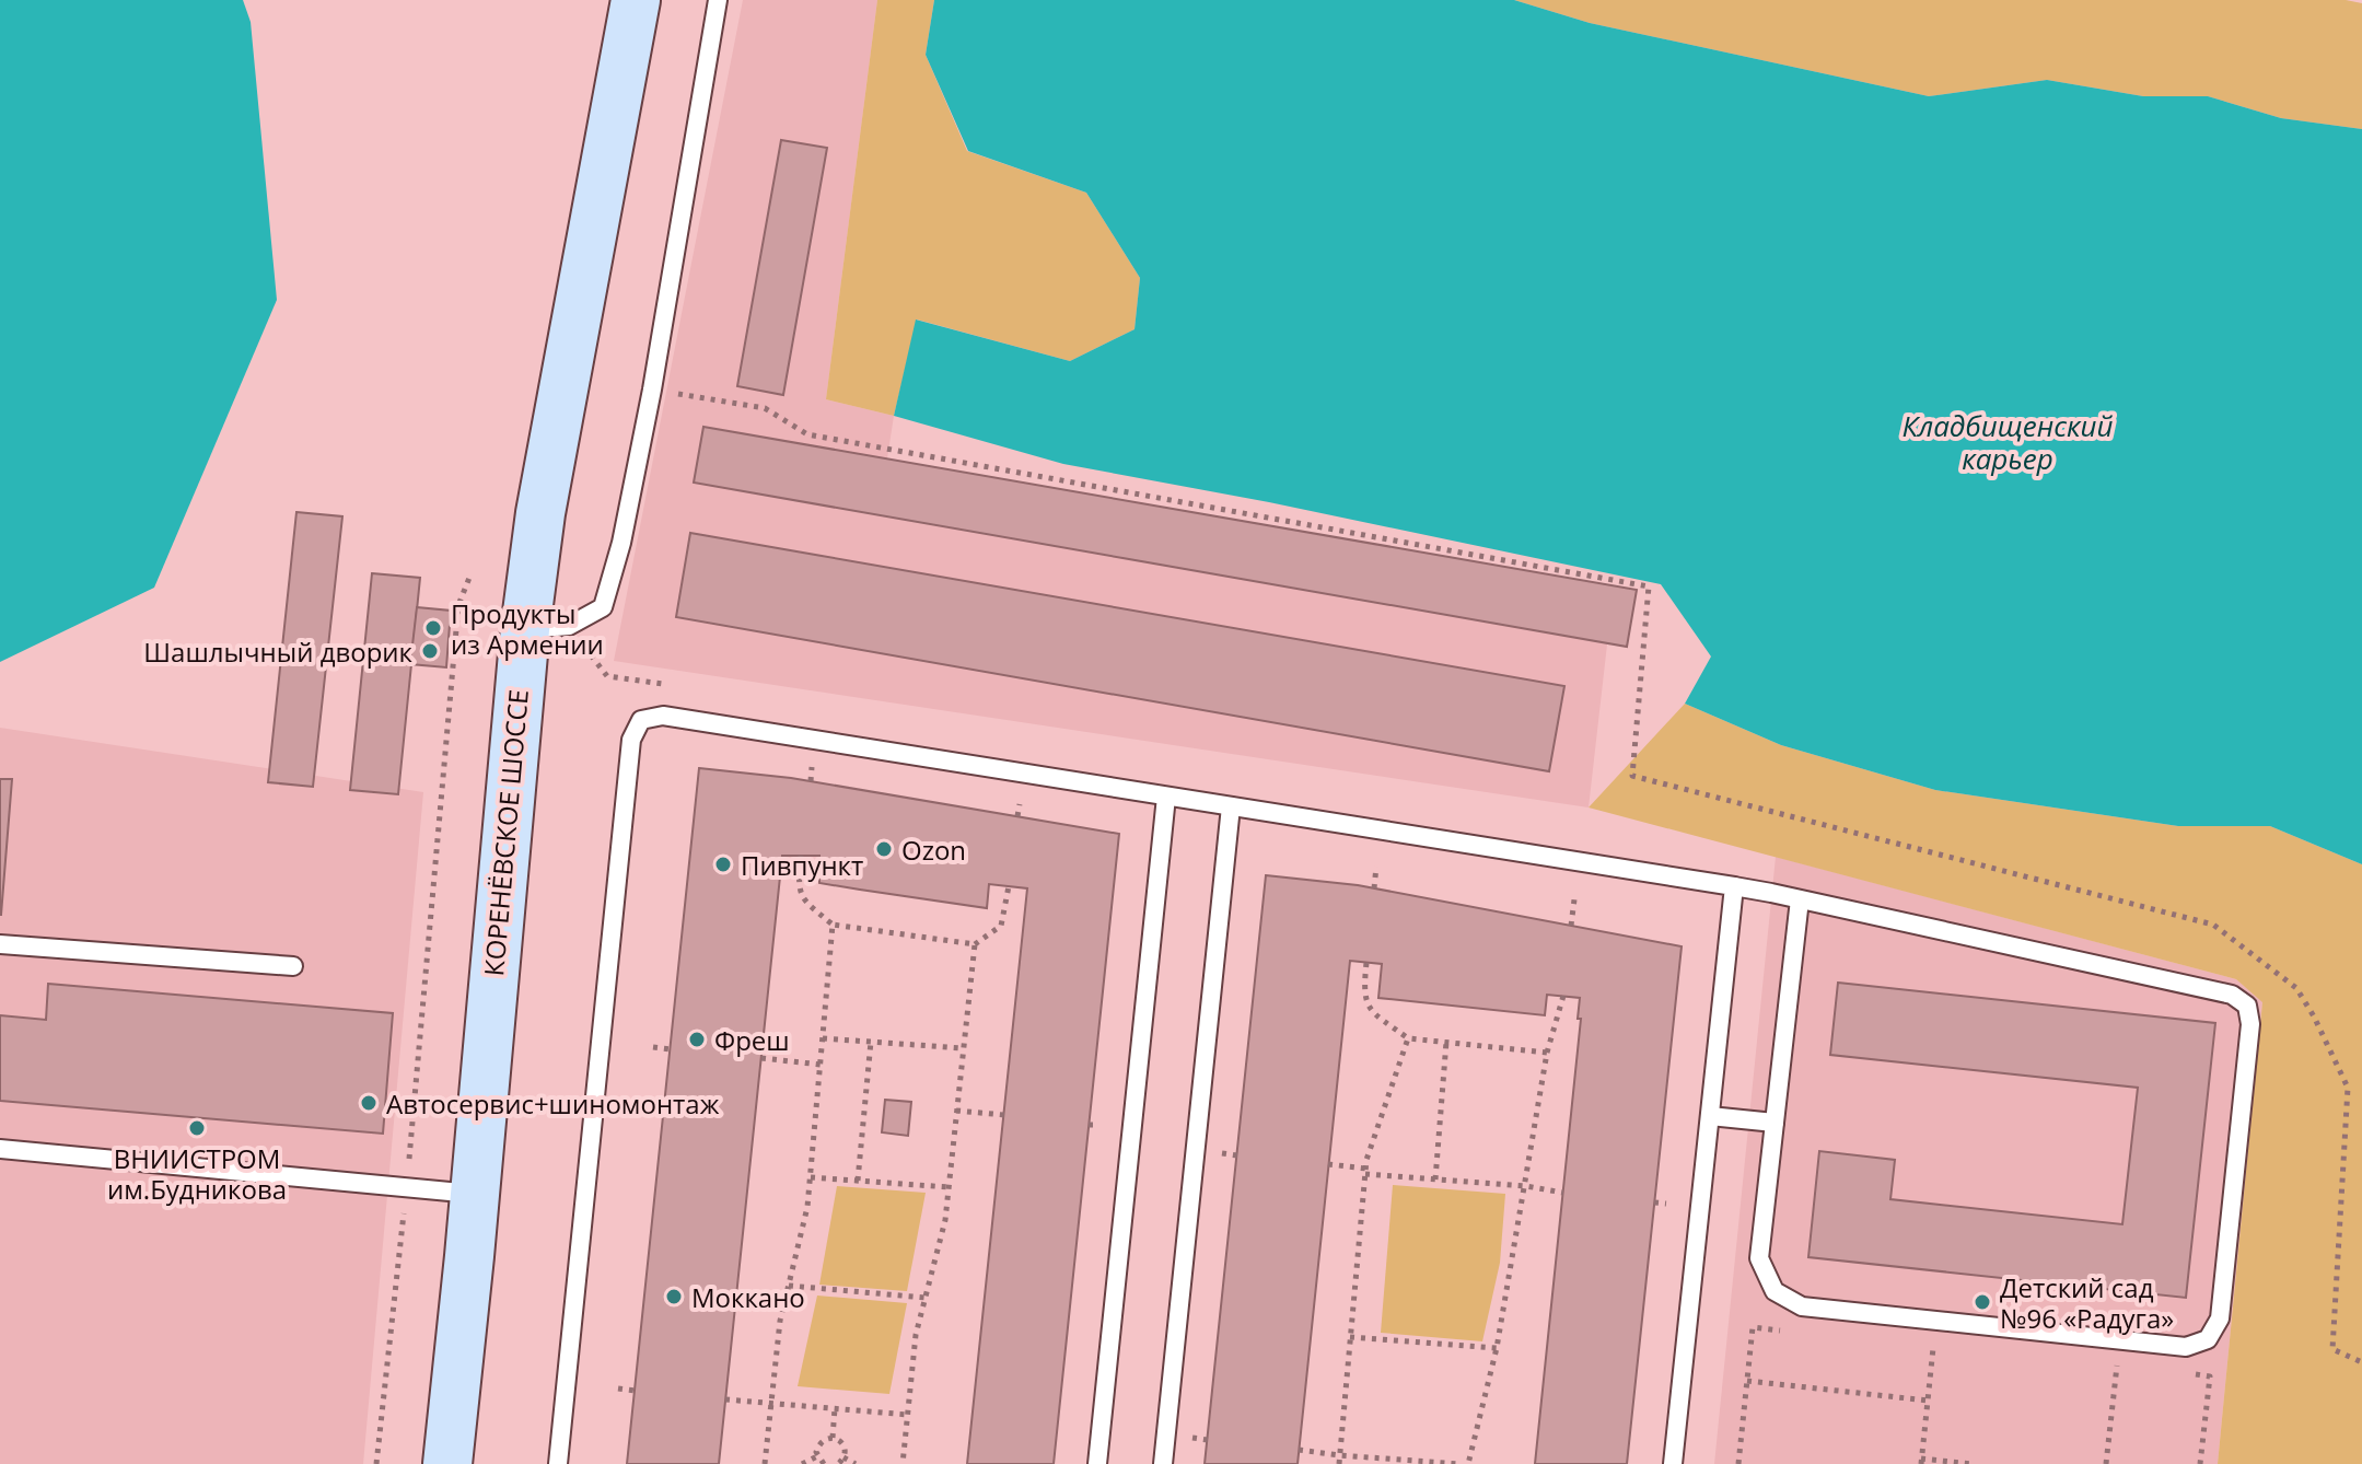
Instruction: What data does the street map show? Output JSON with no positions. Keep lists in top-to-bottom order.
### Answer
{
  "streets": {
    "main road": ["КОРЕНЁВСКОЕ ШОССЕ"]
  },
  "water": ["Кладбищенский карьер"],
  "places": [
    "Продукты из Армении",
    "Шашлычный дворик",
    "Ozon",
    "Пивпункт",
    "Фреш",
    "Автосервис+шиномонтаж",
    "ВНИИСТРОМ им.Будникова",
    "Моккано",
    "Детский сад №96 «Радуга»"
  ]
}
